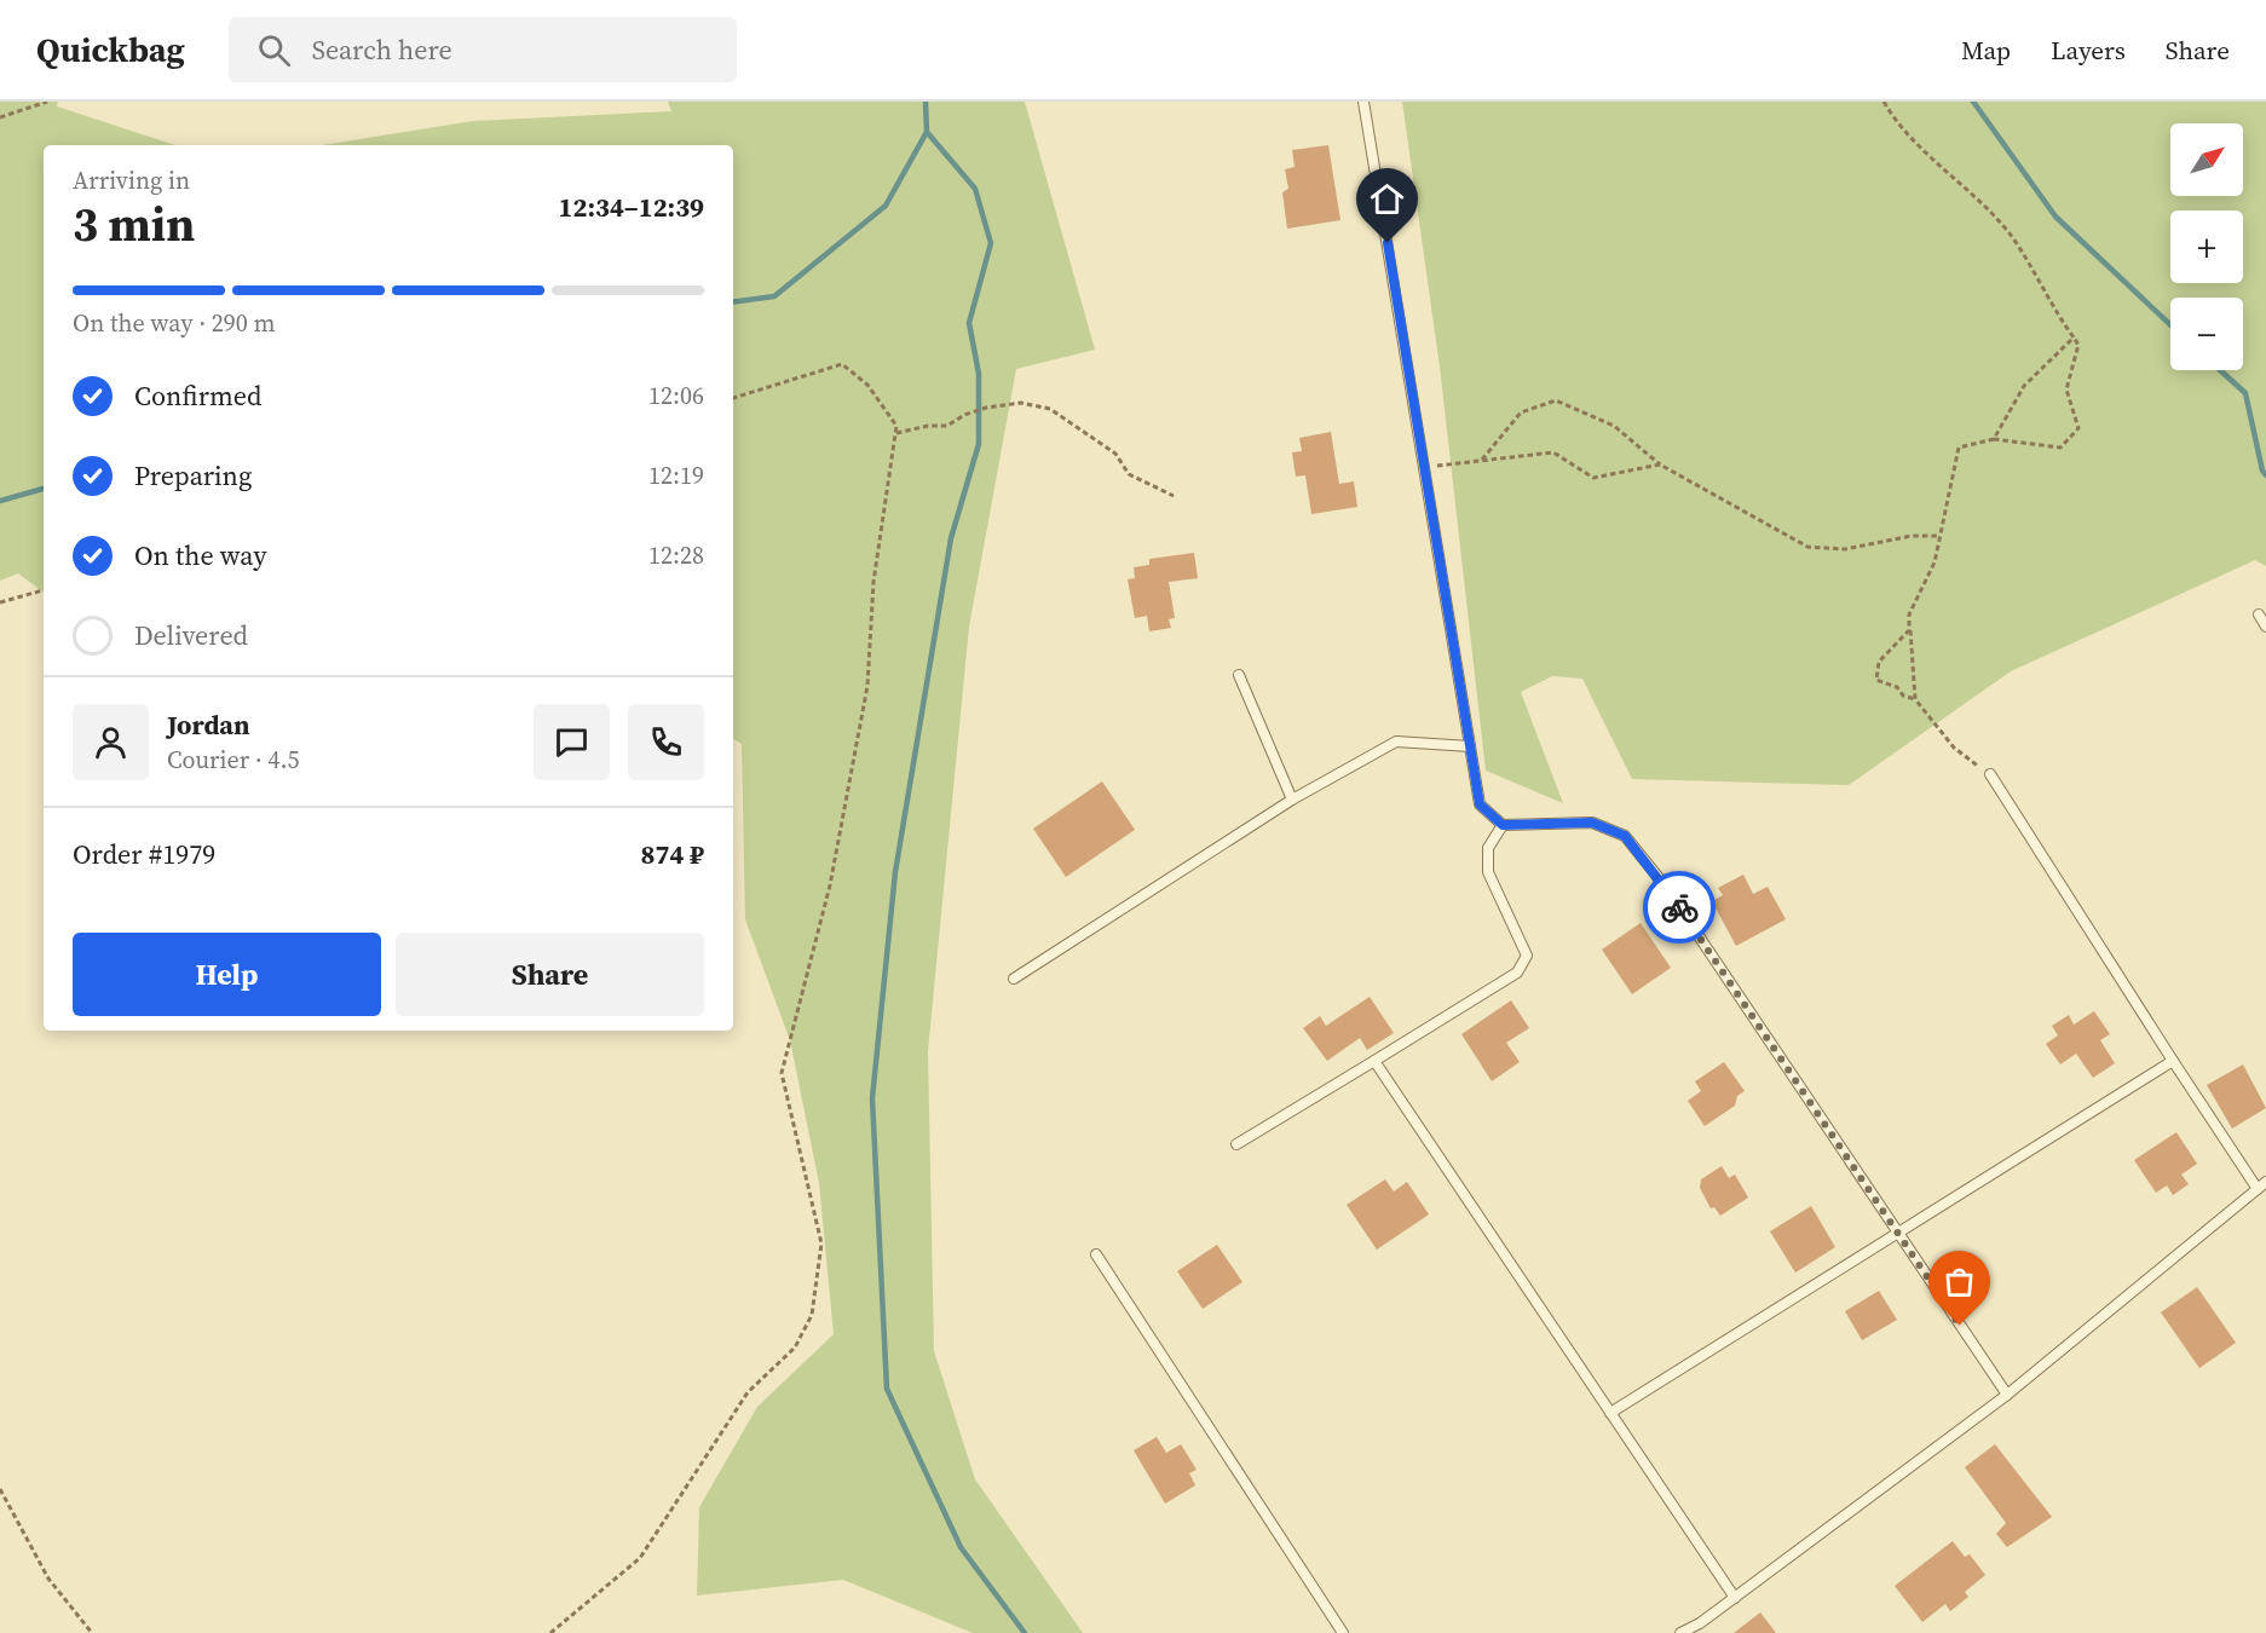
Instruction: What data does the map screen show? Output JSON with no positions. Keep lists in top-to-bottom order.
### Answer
{
  "north": "top right",
  "page": {
    "header": "Quickbag",
    "search": "Search here",
    "nav": ["Map", "Layers", "Share"],
    "map_buttons": ["+", "−"],
    "heading": ["3 min", "Arriving in", "12:34–12:39"],
    "panel": [
      "Jordan",
      "Courier · 4.5",
      "Order #1979",
      "874 ₽"
    ],
    "bar": "On the way · 290 m",
    "list": [
      ["Confirmed", "12:06"],
      ["Preparing", "12:19"],
      ["On the way", "12:28"],
      "Delivered"
    ],
    "buttons": ["Help", "Share"]
  }
}
